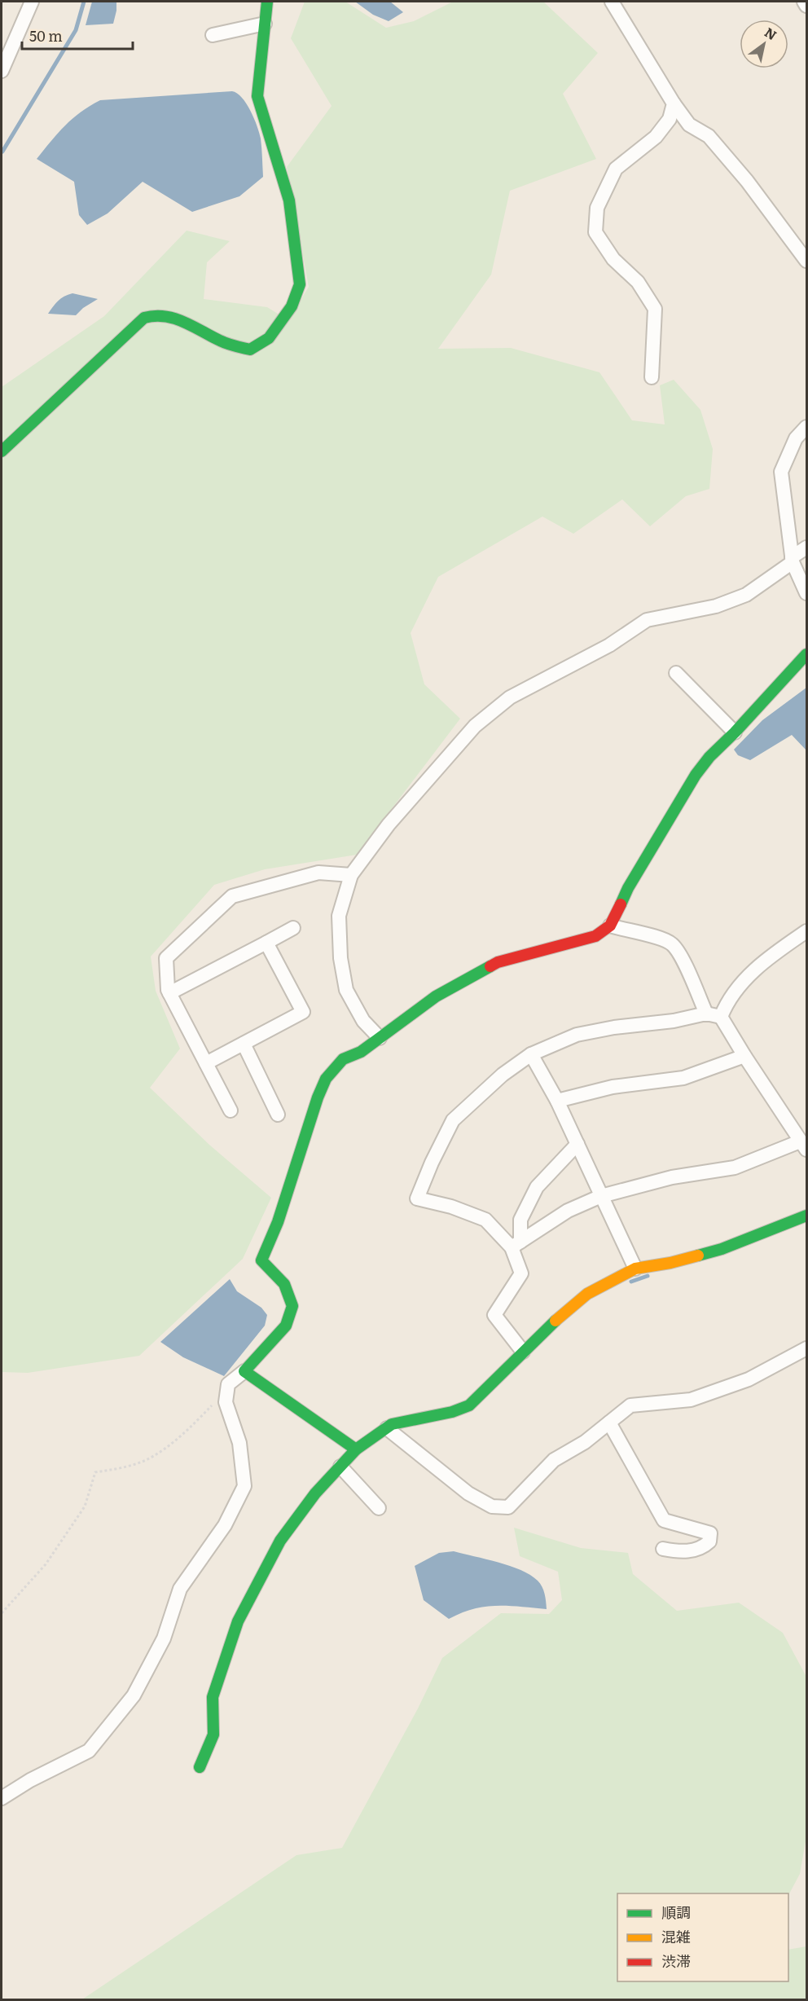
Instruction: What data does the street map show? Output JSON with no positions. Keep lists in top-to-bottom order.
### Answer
{
  "legend": ["順調", "混雑", "渋滞"],
  "scale_bar": "50 m",
  "north": "top right"
}
